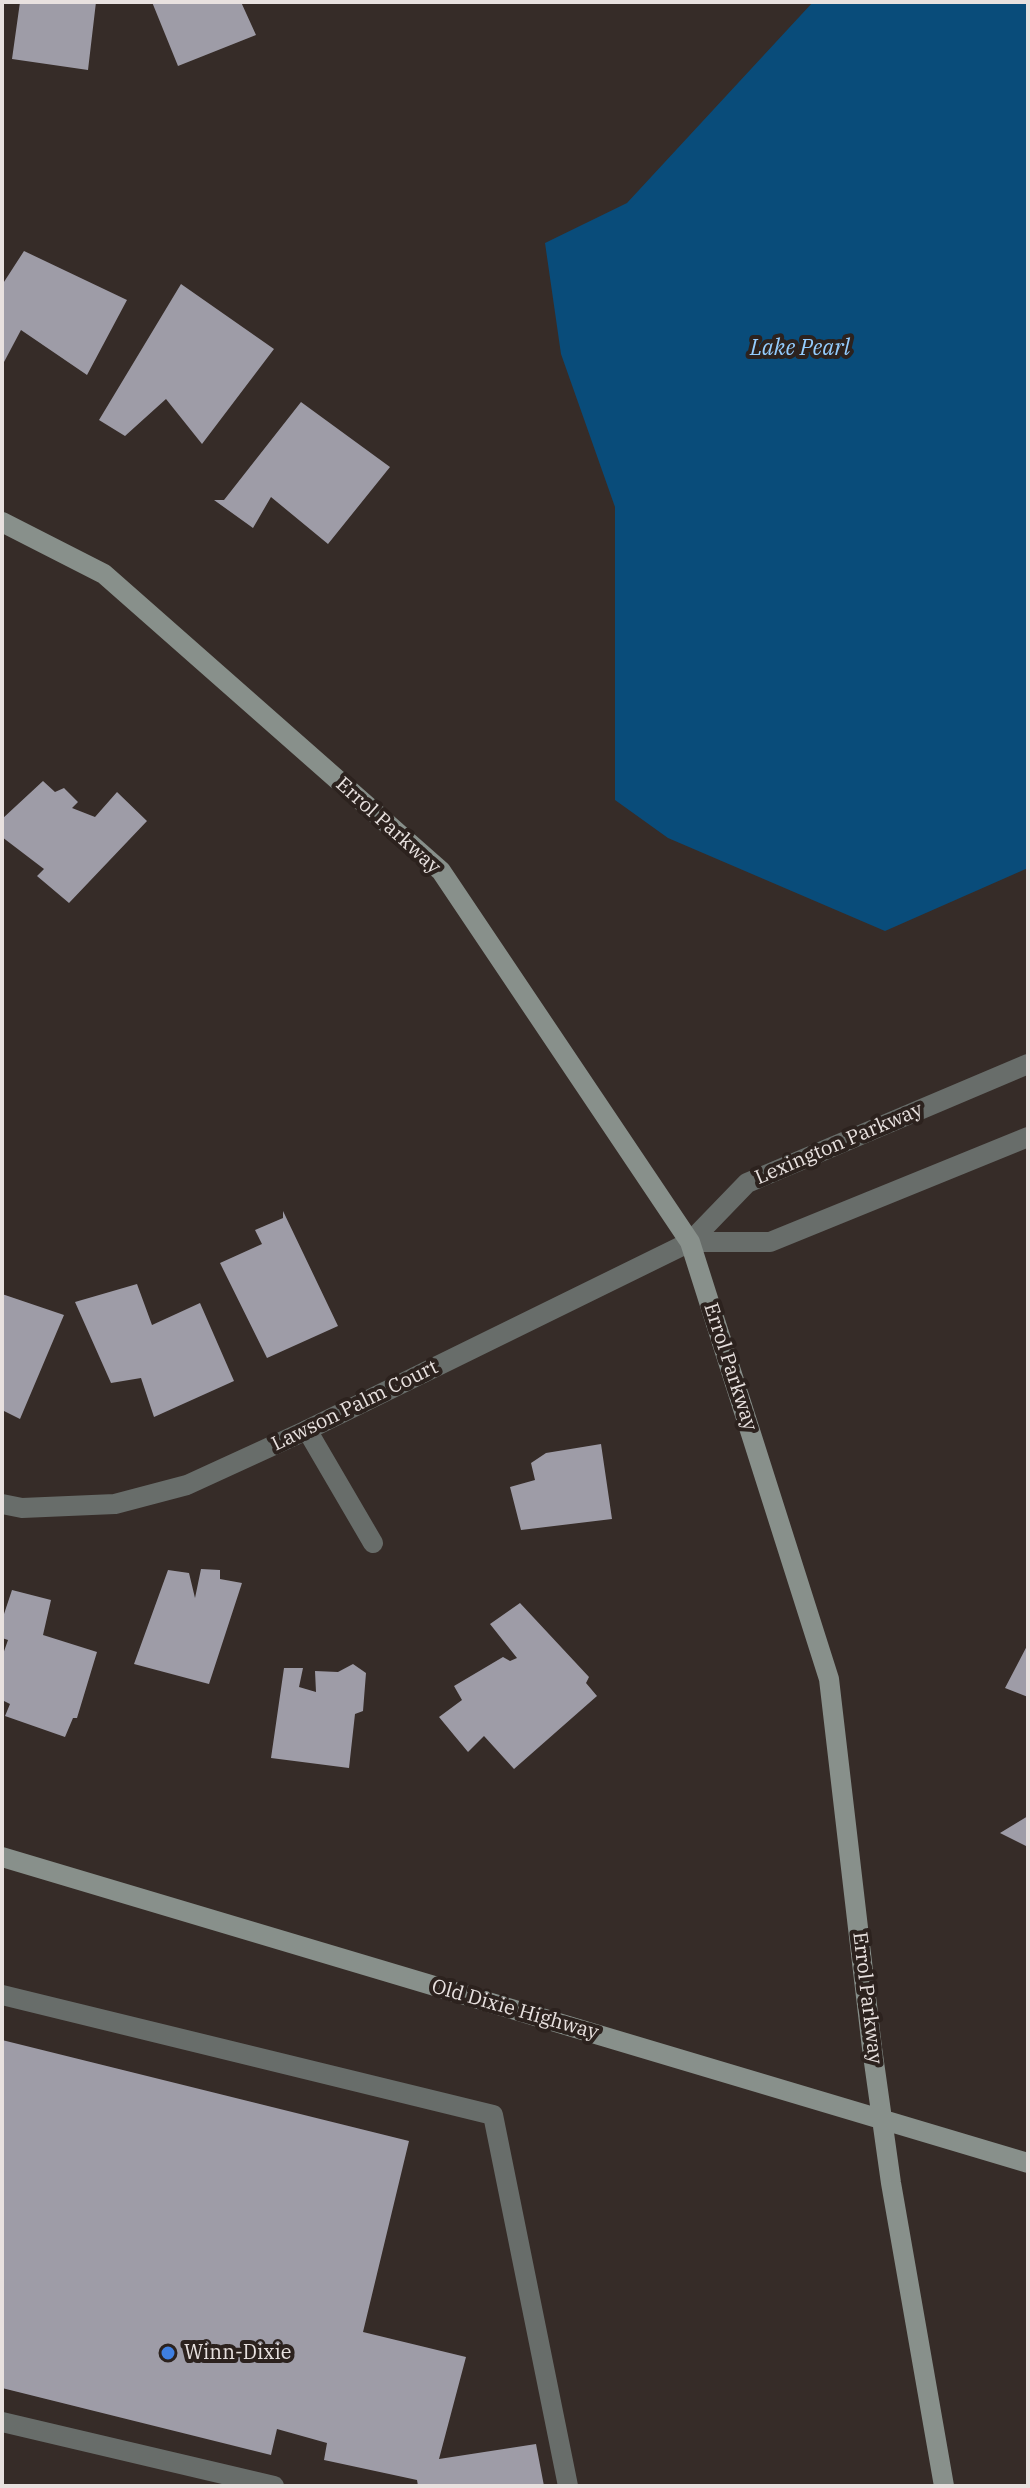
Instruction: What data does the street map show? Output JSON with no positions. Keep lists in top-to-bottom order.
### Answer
{
  "streets": {
    "street": [
      "Errol Parkway",
      "Lexington Parkway",
      "Lawson Palm Court",
      "Old Dixie Highway"
    ]
  },
  "crossings": [
    ["Errol Parkway", "Lexington Parkway"],
    ["Errol Parkway", "Lawson Palm Court"],
    ["Errol Parkway", "Old Dixie Highway"],
    ["Lexington Parkway", "Lawson Palm Court"]
  ],
  "water": ["Lake Pearl"],
  "places": ["Winn-Dixie"]
}
